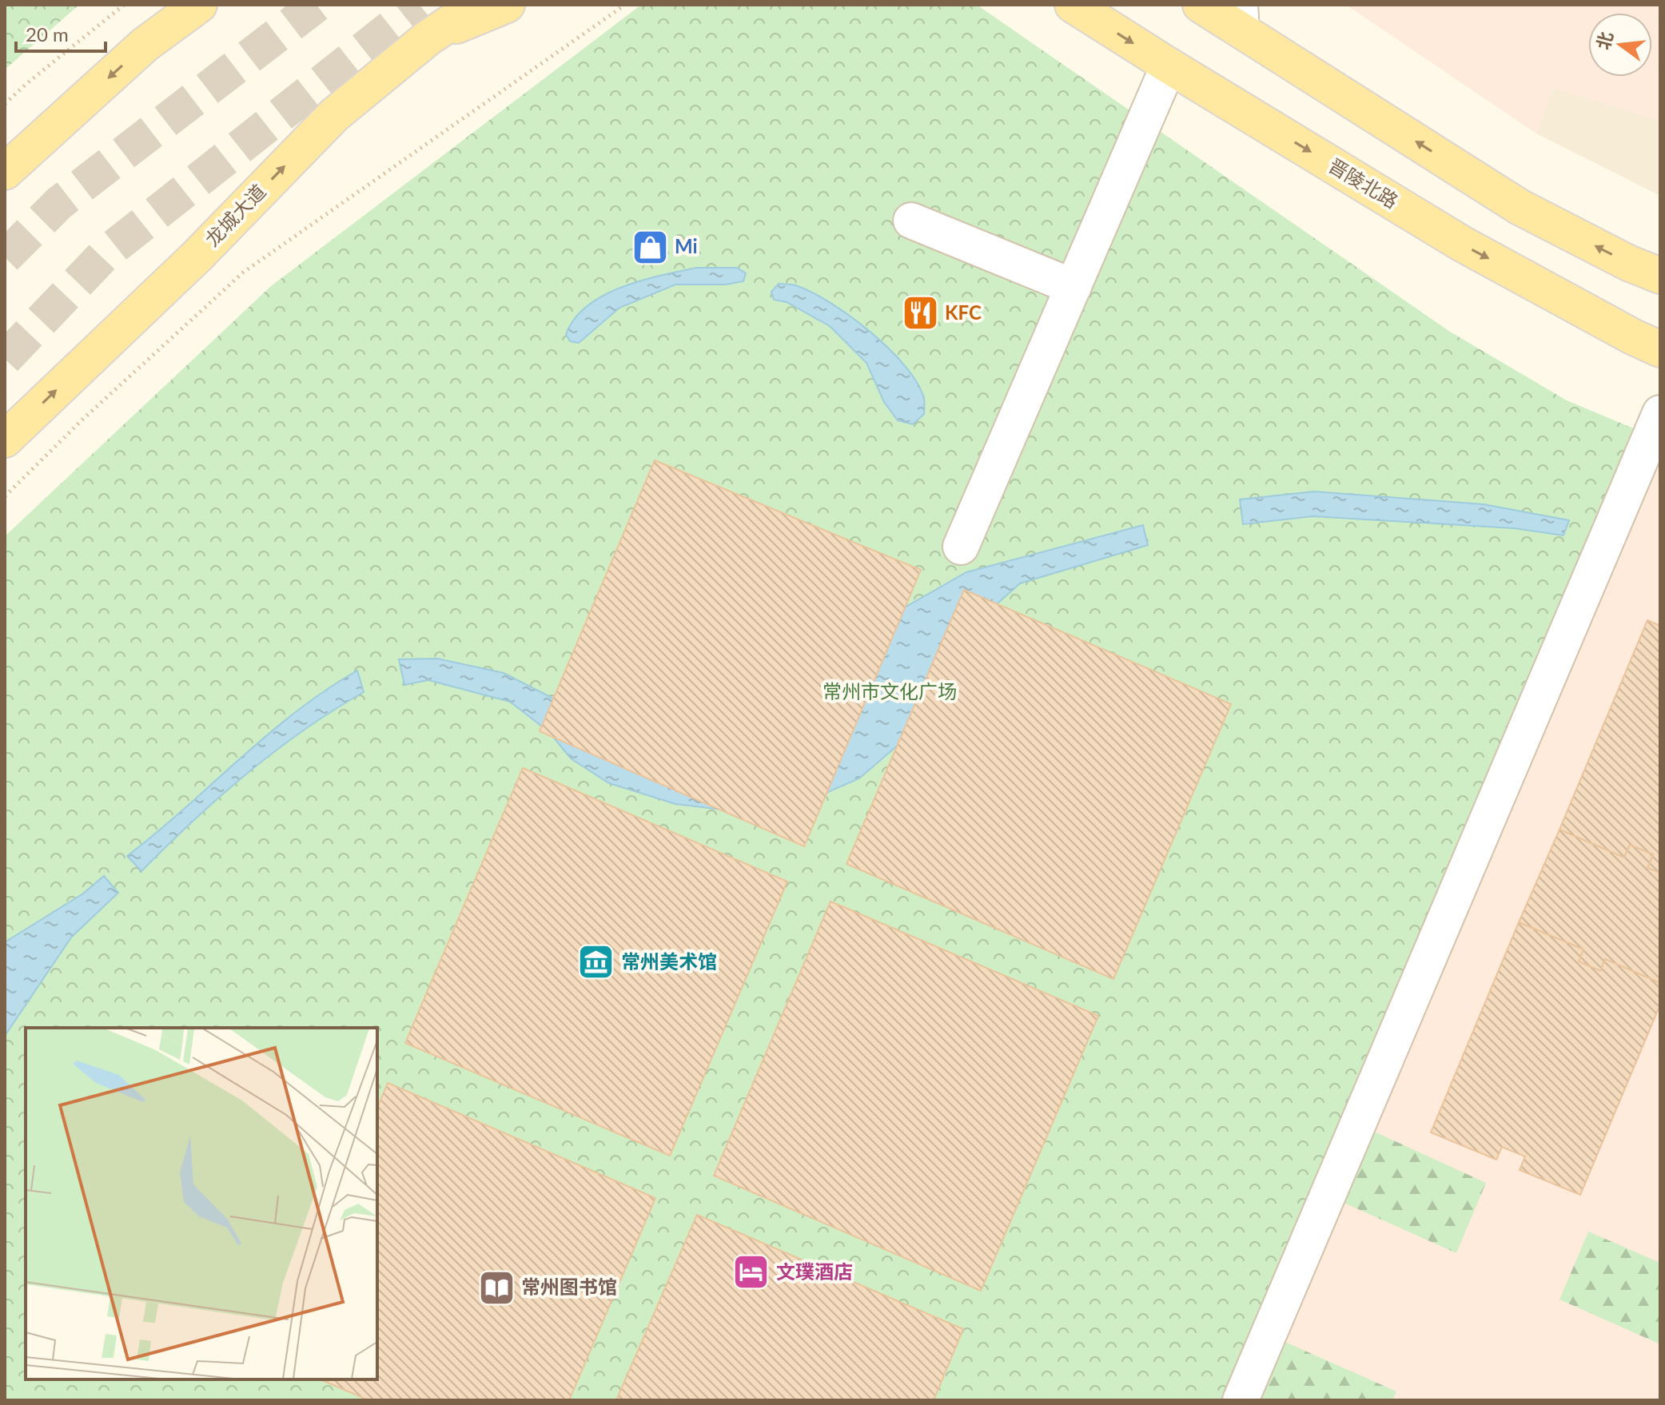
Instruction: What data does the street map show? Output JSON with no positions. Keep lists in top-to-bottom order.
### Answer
{
  "streets": {
    "main road": ["晋陵北路", "龙城大道"]
  },
  "parks": ["常州市文化广场"],
  "places": {
    "shop": ["Mi"],
    "restaurant": ["KFC"],
    "museum": ["常州美术馆"],
    "hotel": ["文璞酒店"],
    "library": ["常州图书馆"]
  },
  "scale_bar": "20 m",
  "north": "left"
}
